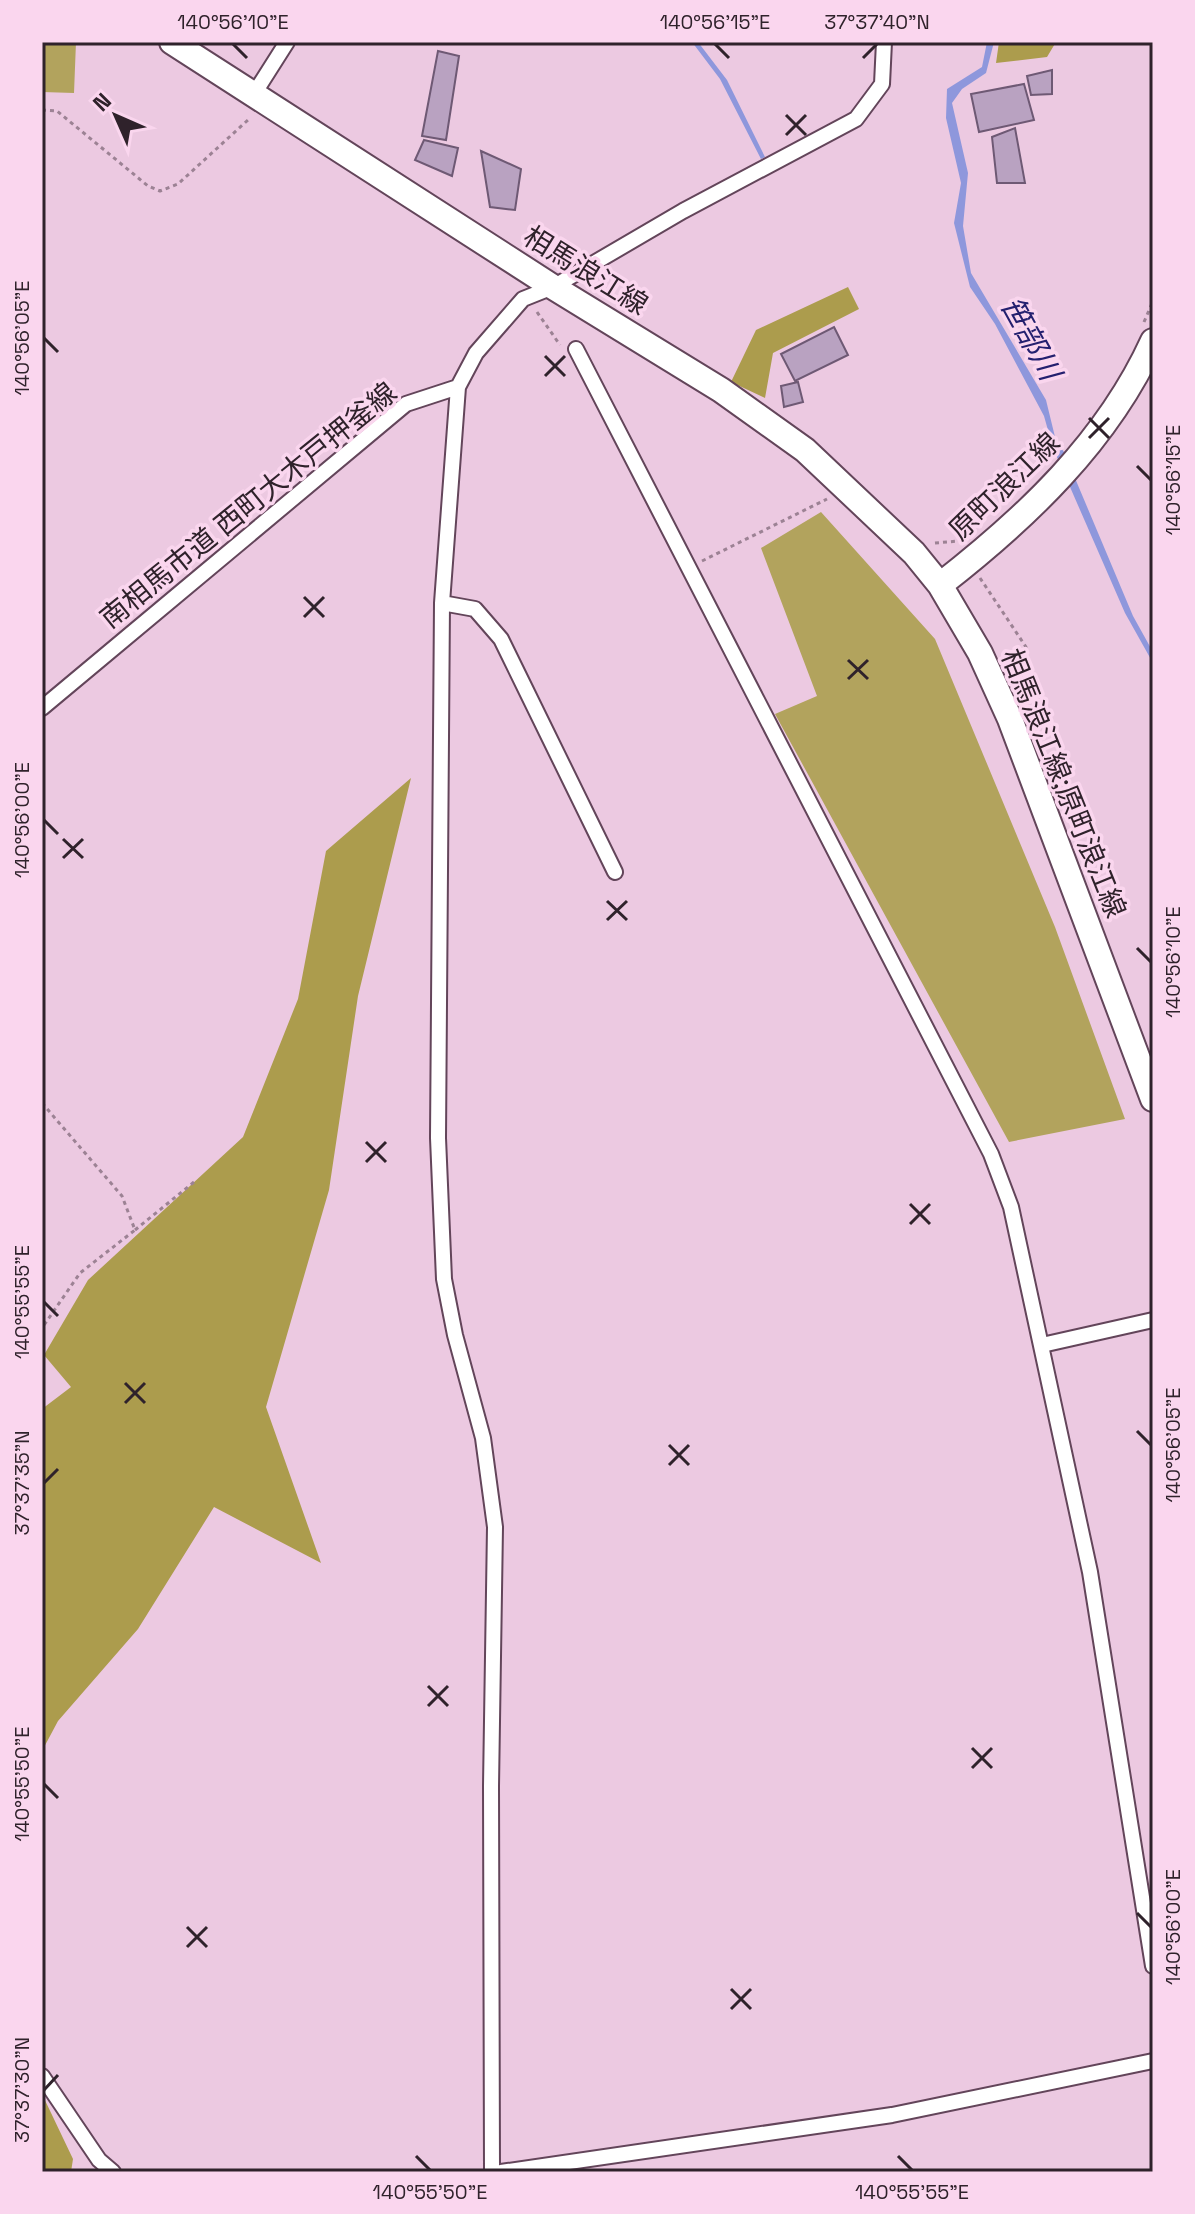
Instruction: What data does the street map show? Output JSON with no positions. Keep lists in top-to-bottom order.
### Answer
{
  "streets": {
    "main road": ["相馬浪江線", "原町浪江線", "相馬浪江線;原町浪江線"],
    "street": ["南相馬市道 西町大木戸押釜線"]
  },
  "crossings": [
    ["相馬浪江線", "原町浪江線"],
    ["相馬浪江線", "相馬浪江線;原町浪江線"],
    ["原町浪江線", "相馬浪江線;原町浪江線"]
  ],
  "water": ["笹部川"],
  "north": "top left",
  "coordinates": [
    "140°56'10\"E",
    "140°56'15\"E",
    "37°37'40\"N",
    "140°56'05\"E",
    "140°56'00\"E",
    "140°55'55\"E",
    "37°37'35\"N",
    "140°55'50\"E",
    "37°37'30\"N"
  ]
}
